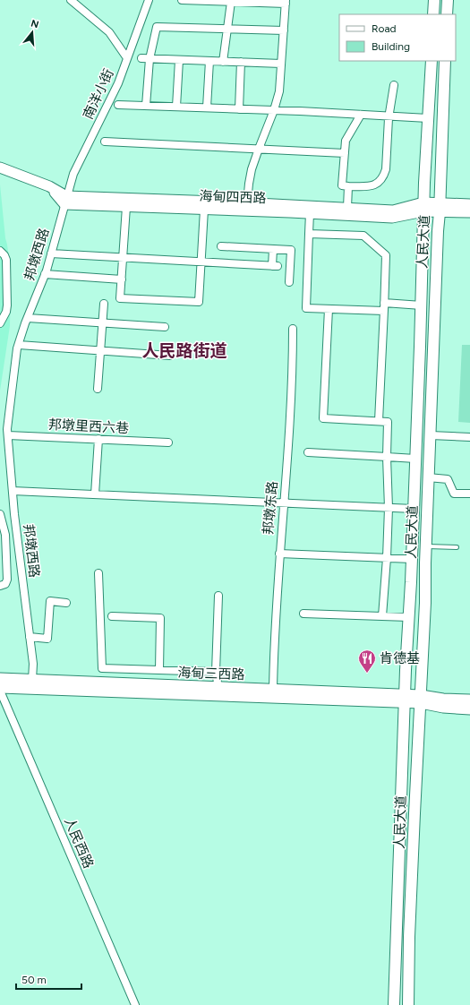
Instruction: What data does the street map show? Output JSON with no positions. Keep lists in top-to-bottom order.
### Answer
{
  "streets": {
    "main road": ["海甸四西路", "人民大道", "海甸三西路"],
    "street": [
      "南洋小街",
      "邦墩西路",
      "邦墩里西六巷",
      "邦墩东路",
      "人民西路"
    ]
  },
  "crossings": [
    ["南洋小街", "海甸四西路"],
    ["南洋小街", "邦墩西路"],
    ["海甸四西路", "人民大道"],
    ["海甸四西路", "邦墩西路"],
    ["人民大道", "海甸三西路"],
    ["邦墩西路", "邦墩里西六巷"],
    ["邦墩西路", "海甸三西路"],
    ["邦墩东路", "海甸三西路"],
    ["海甸三西路", "人民西路"]
  ],
  "districts": ["人民路街道"],
  "places": {
    "restaurant": ["肯德基"]
  },
  "legend": ["Road", "Building"],
  "scale_bar": "50 m",
  "north": "top"
}
